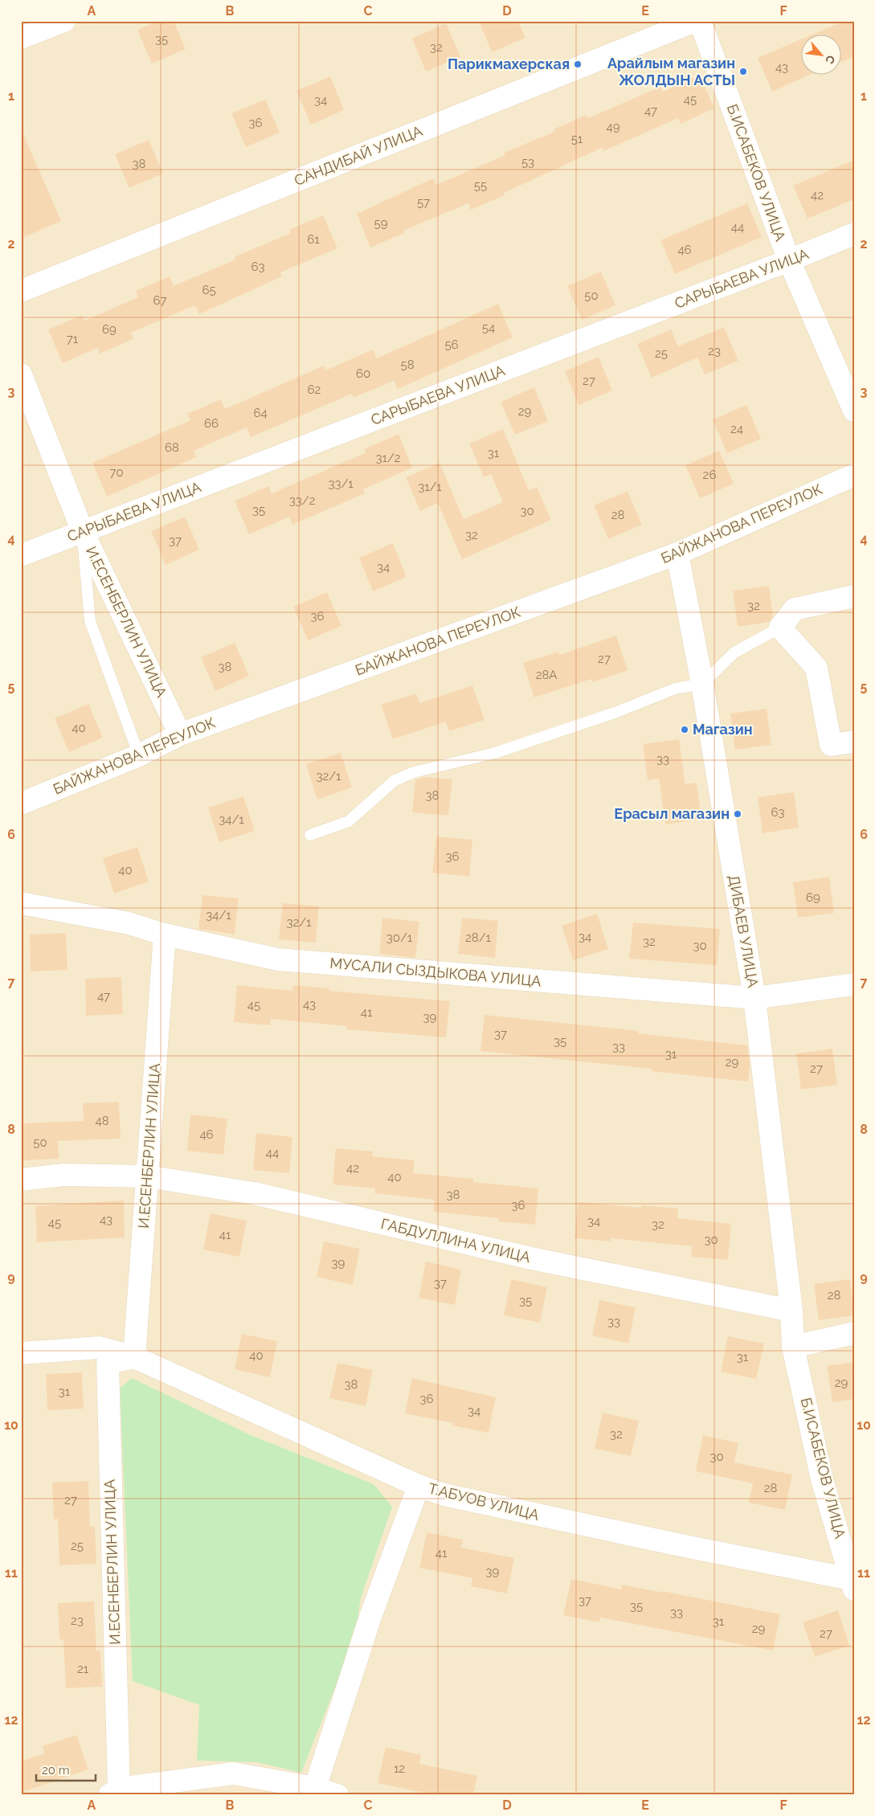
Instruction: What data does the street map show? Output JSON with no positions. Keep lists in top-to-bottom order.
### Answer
{
  "streets": {
    "street": [
      "САНДИБАЙ УЛИЦА",
      "Б.ИСАБЕКОВ УЛИЦА",
      "САРЫБАЕВА УЛИЦА",
      "БАЙЖАНОВА ПЕРЕУЛОК",
      "И.ЕСЕНБЕРЛИН УЛИЦА",
      "ДИБАЕВ УЛИЦА",
      "МУСАЛИ СЫЗДЫКОВА УЛИЦА",
      "ГАБДУЛЛИНА УЛИЦА",
      "Т.АБУОВ УЛИЦА"
    ]
  },
  "crossings": [
    ["Б.ИСАБЕКОВ УЛИЦА", "САРЫБАЕВА УЛИЦА"],
    ["Б.ИСАБЕКОВ УЛИЦА", "Т.АБУОВ УЛИЦА"],
    ["САРЫБАЕВА УЛИЦА", "И.ЕСЕНБЕРЛИН УЛИЦА"],
    ["БАЙЖАНОВА ПЕРЕУЛОК", "И.ЕСЕНБЕРЛИН УЛИЦА"],
    ["БАЙЖАНОВА ПЕРЕУЛОК", "ДИБАЕВ УЛИЦА"],
    ["И.ЕСЕНБЕРЛИН УЛИЦА", "МУСАЛИ СЫЗДЫКОВА УЛИЦА"],
    ["И.ЕСЕНБЕРЛИН УЛИЦА", "ГАБДУЛЛИНА УЛИЦА"],
    ["И.ЕСЕНБЕРЛИН УЛИЦА", "Т.АБУОВ УЛИЦА"],
    ["ДИБАЕВ УЛИЦА", "МУСАЛИ СЫЗДЫКОВА УЛИЦА"],
    ["ДИБАЕВ УЛИЦА", "ГАБДУЛЛИНА УЛИЦА"]
  ],
  "places": [
    "Парикмахерская",
    "Арайлым магазин ЖОЛДЫН АСТЫ",
    "Магазин",
    "Ерасыл магазин"
  ],
  "house_numbers": [
    "35",
    "32",
    "43",
    "45",
    "34",
    "47",
    "36",
    "49",
    "51",
    "53",
    "38",
    "55",
    "42",
    "57",
    "59",
    "44",
    "61",
    "46",
    "63",
    "65",
    "50",
    "67",
    "54",
    "69",
    "71",
    "56",
    "23",
    "25",
    "58",
    "60",
    "27",
    "62",
    "29",
    "64",
    "66",
    "24",
    "68",
    "31",
    "31/2",
    "70",
    "26",
    "33/1",
    "31/1",
    "33/2",
    "35",
    "30",
    "28",
    "32",
    "37",
    "34",
    "32",
    "36",
    "27",
    "38",
    "28А",
    "40",
    "33",
    "32/1",
    "38",
    "63",
    "34/1",
    "36",
    "40",
    "69",
    "34/1",
    "32/1",
    "34",
    "30/1",
    "28/1",
    "32",
    "30",
    "47",
    "43",
    "45",
    "41",
    "39",
    "37",
    "35",
    "33",
    "31",
    "29",
    "27",
    "48",
    "46",
    "50",
    "44",
    "42",
    "40",
    "38",
    "36",
    "43",
    "34",
    "45",
    "32",
    "41",
    "30",
    "39",
    "37",
    "28",
    "35",
    "33",
    "40",
    "31",
    "29",
    "38",
    "31",
    "36",
    "34",
    "32",
    "30",
    "28",
    "27",
    "25",
    "41",
    "39",
    "37",
    "35",
    "33",
    "23",
    "31",
    "29",
    "27",
    "21",
    "12"
  ],
  "scale_bar": "20 m",
  "north": "bottom right",
  "grid": {
    "columns": [
      "A",
      "B",
      "C",
      "D",
      "E",
      "F"
    ],
    "rows": [
      "1",
      "2",
      "3",
      "4",
      "5",
      "6",
      "7",
      "8",
      "9",
      "10",
      "11",
      "12"
    ]
  }
}
